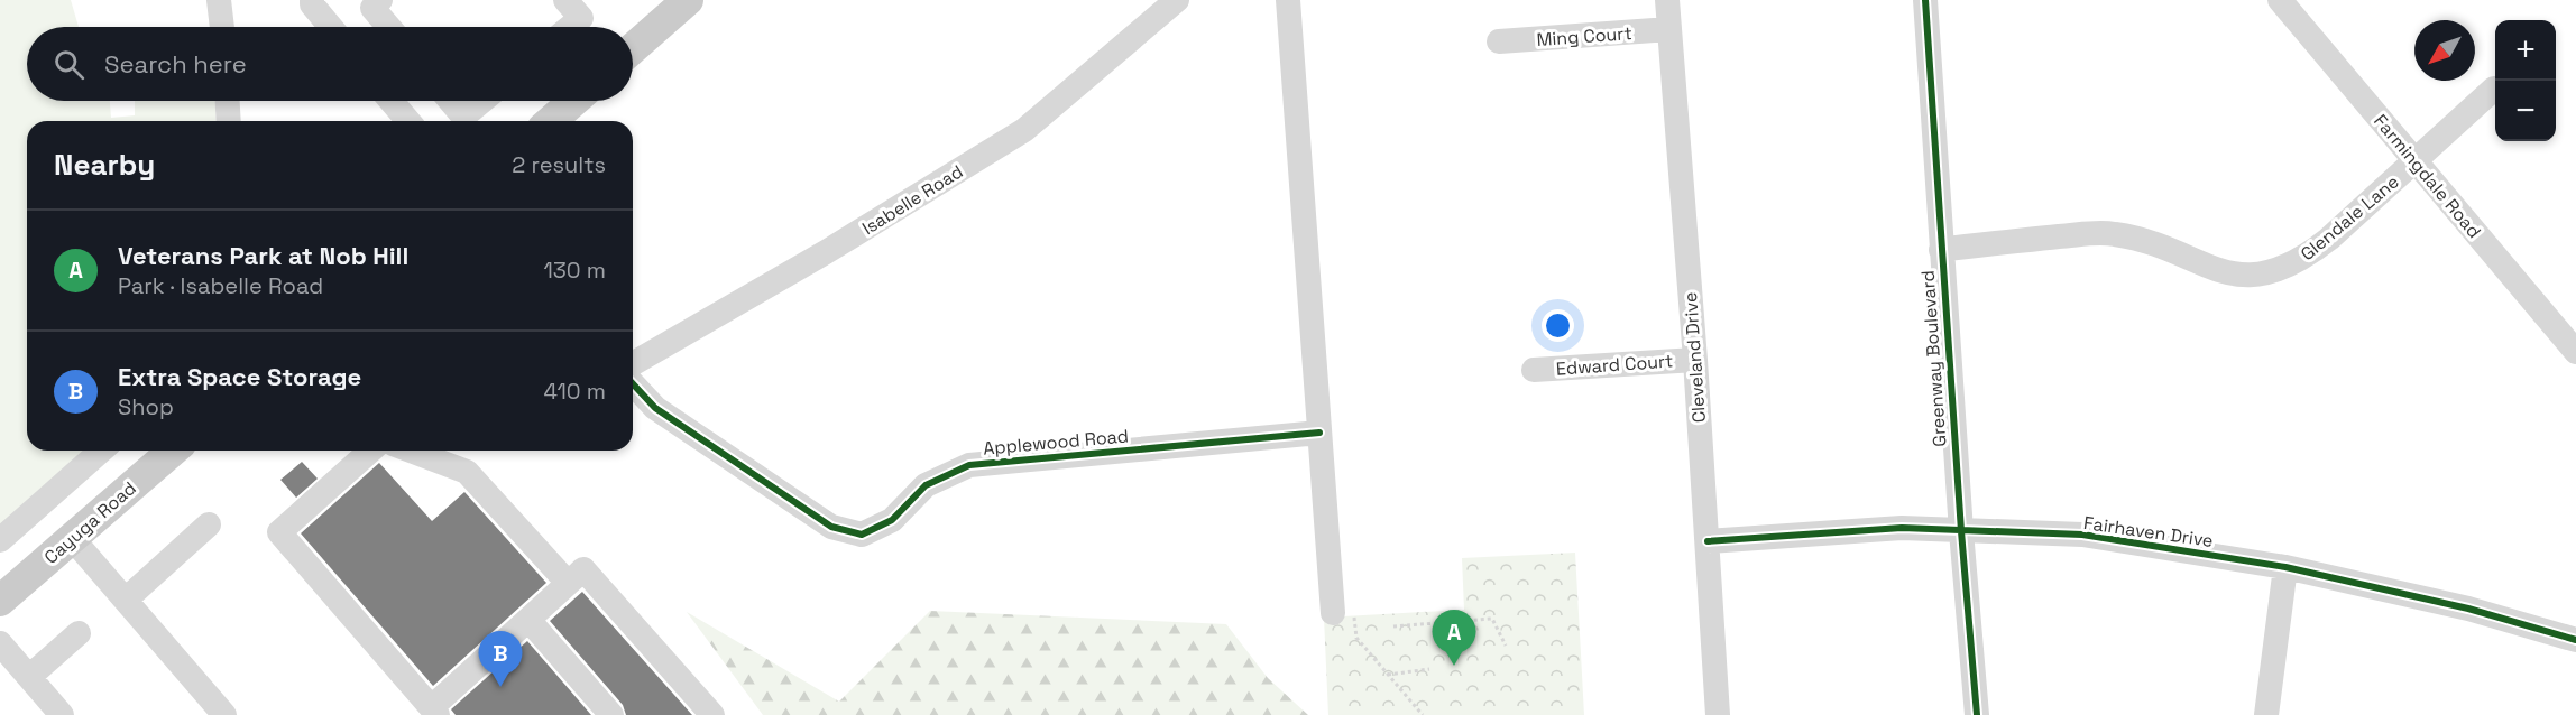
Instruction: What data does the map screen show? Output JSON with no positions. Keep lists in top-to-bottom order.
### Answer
{
  "streets": {
    "main road": ["Cayuga Road"],
    "street": [
      "Ming Court",
      "Farmingdale Road",
      "Isabelle Road",
      "Glendale Lane",
      "Cleveland Drive",
      "Greenway Boulevard",
      "Edward Court",
      "Applewood Road",
      "Fairhaven Drive"
    ]
  },
  "crossings": [
    ["Ming Court", "Cleveland Drive"],
    ["Farmingdale Road", "Glendale Lane"],
    ["Glendale Lane", "Greenway Boulevard"],
    ["Cleveland Drive", "Edward Court"],
    ["Cleveland Drive", "Fairhaven Drive"],
    ["Greenway Boulevard", "Fairhaven Drive"]
  ],
  "north": "bottom left",
  "page": {
    "map_buttons": ["+", "−"],
    "search": "Search here",
    "heading": ["Nearby", "2 results"],
    "list": [
      {
        "mark": "A",
        "name": "Veterans Park at Nob Hill",
        "note": "Park · Isabelle Road",
        "value": "130 m"
      },
      {
        "mark": "B",
        "name": "Extra Space Storage",
        "note": "Shop",
        "value": "410 m"
      }
    ],
    "pins": ["A", "B"]
  }
}
